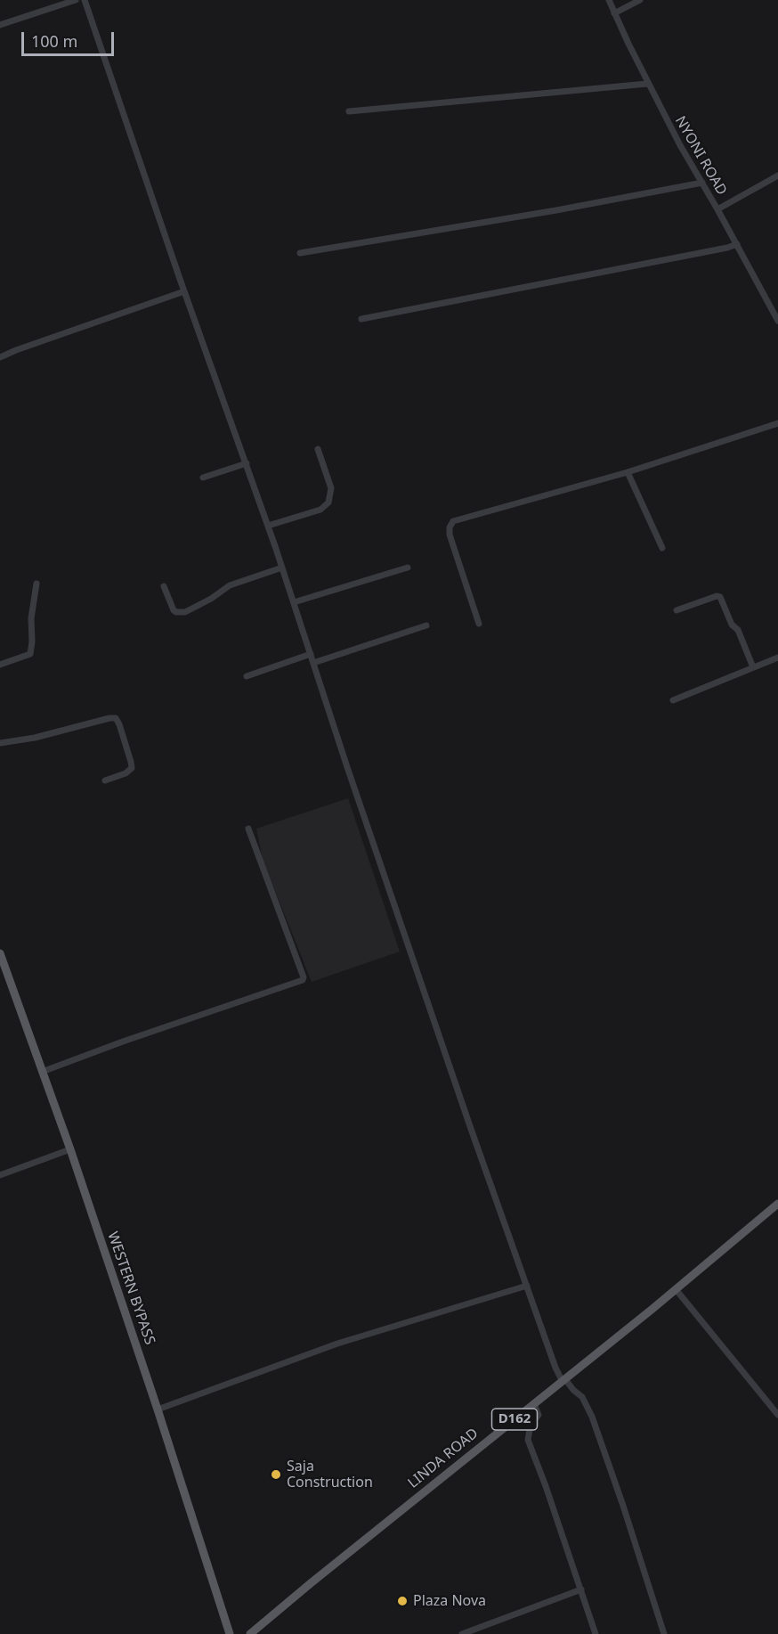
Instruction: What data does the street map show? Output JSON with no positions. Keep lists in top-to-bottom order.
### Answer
{
  "streets": {
    "main road": ["WESTERN BYPASS", "D162", "LINDA ROAD"],
    "street": ["NYONI ROAD"]
  },
  "places": ["Saja Construction", "Plaza Nova"],
  "scale_bar": "100 m"
}
